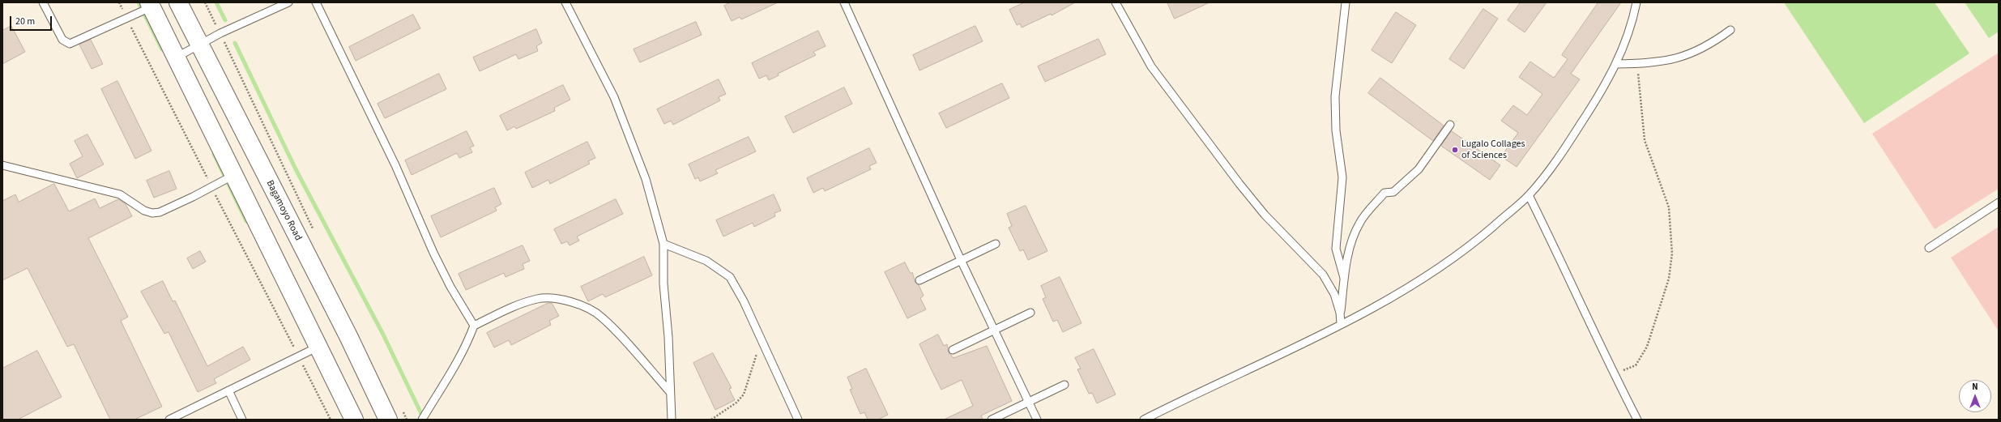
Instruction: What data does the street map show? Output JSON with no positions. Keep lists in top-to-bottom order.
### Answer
{
  "streets": {
    "highway": ["Bagamoyo Road"]
  },
  "places": ["Lugalo Collages of Sciences"],
  "scale_bar": "20 m",
  "north": "top"
}
